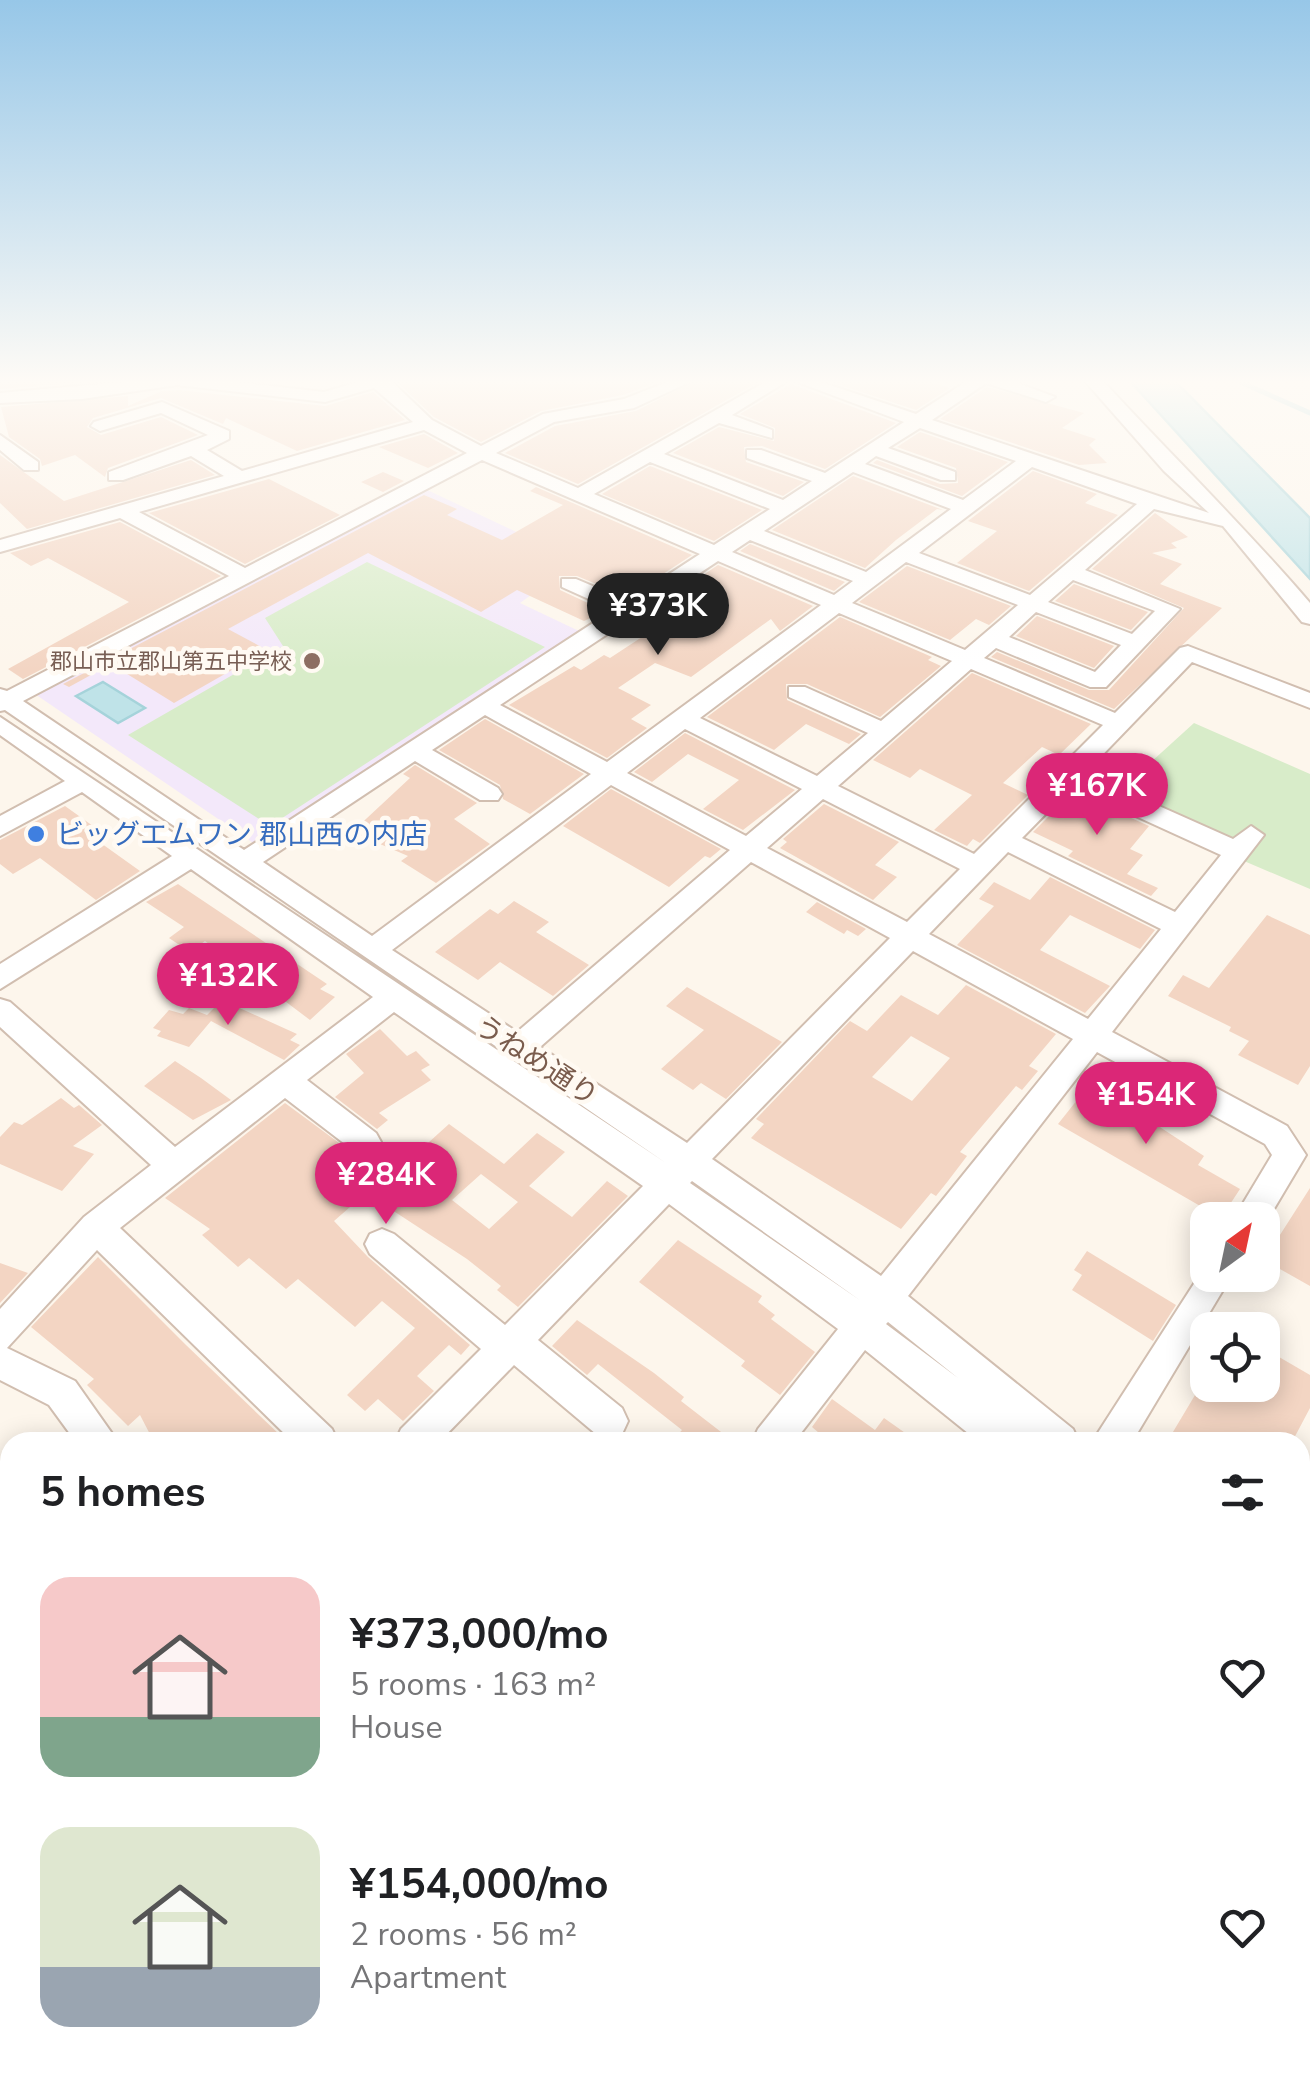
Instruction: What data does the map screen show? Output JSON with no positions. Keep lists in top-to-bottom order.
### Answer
{
  "streets": {
    "street": ["うねめ通り"]
  },
  "places": ["郡山市立郡山第五中学校", "ビッグエムワン 郡山西の内店"],
  "north": "top right",
  "page": {
    "price": [
      "¥373K",
      "¥167K",
      "¥132K",
      "¥154K",
      "¥284K"
    ],
    "heading": "5 homes",
    "list": [
      {
        "name": "¥373,000/mo",
        "note": "5 rooms · 163 m² · House"
      },
      {
        "name": "¥154,000/mo",
        "note": "2 rooms · 56 m² · Apartment"
      }
    ]
  }
}
